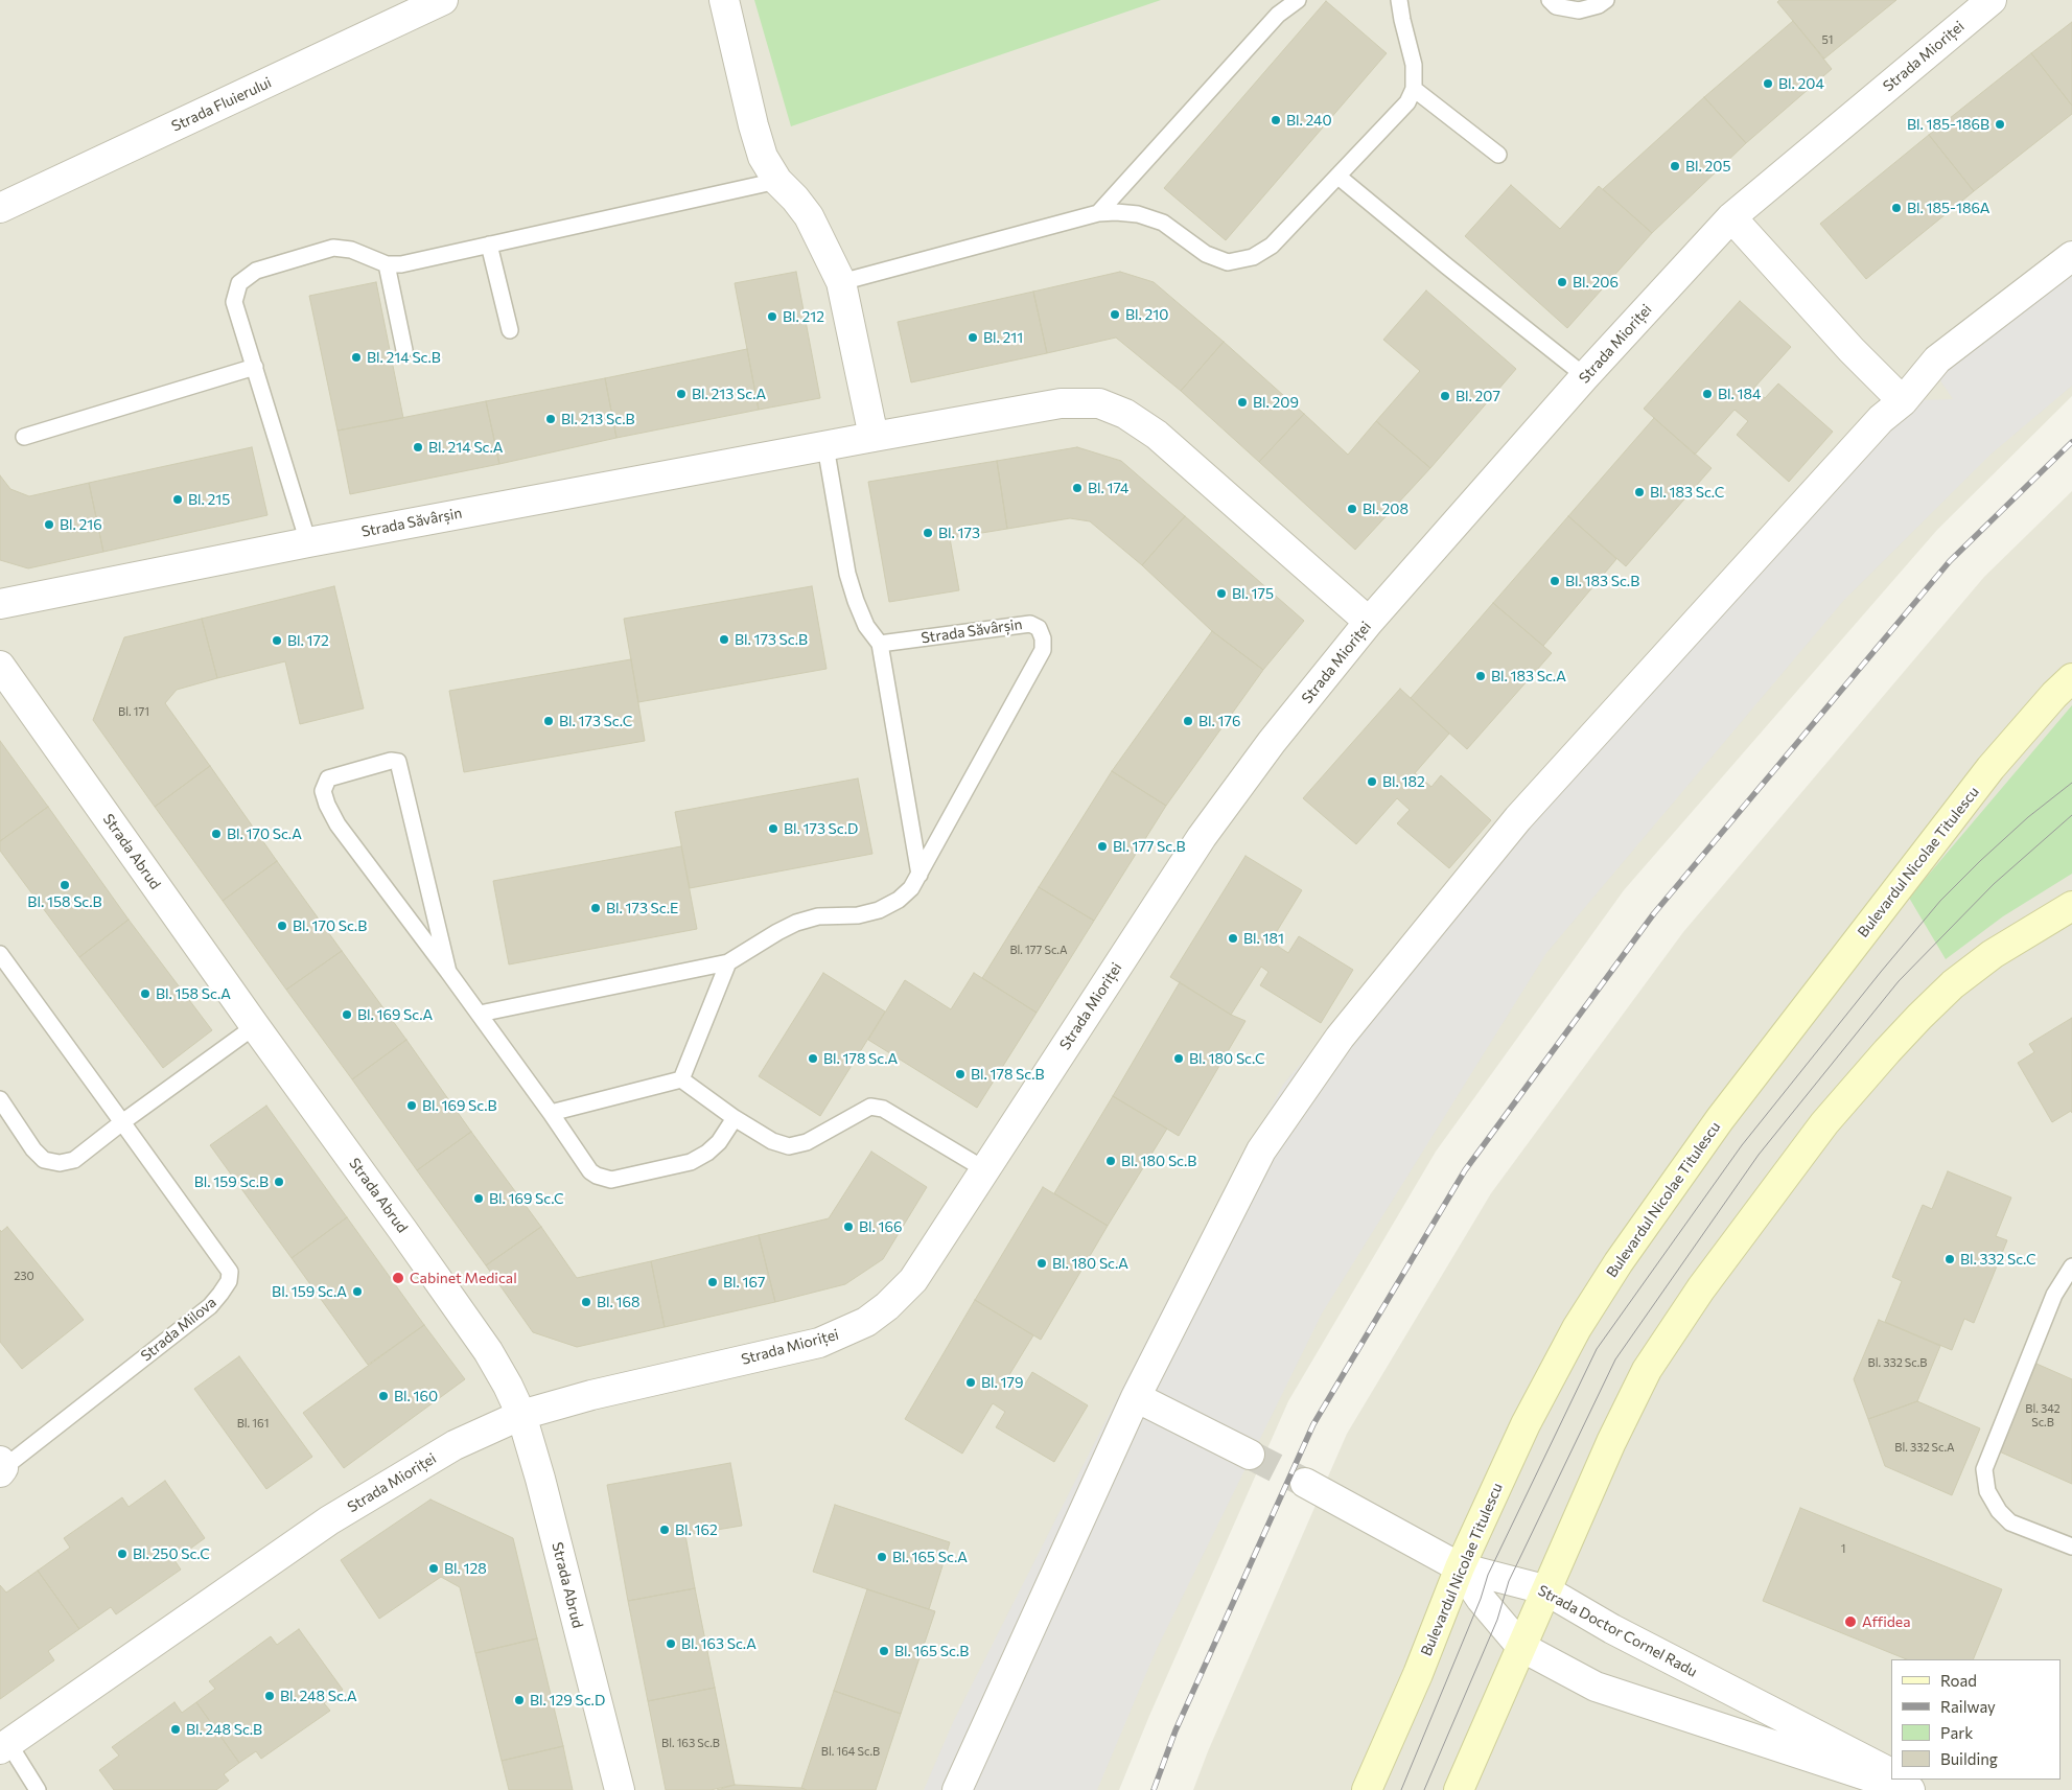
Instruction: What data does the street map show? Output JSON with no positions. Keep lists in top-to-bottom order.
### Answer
{
  "streets": {
    "main road": ["Bulevardul Nicolae Titulescu"],
    "street": [
      "Strada Mioriței",
      "Strada Fluierului",
      "Strada Săvârșin",
      "Strada Abrud",
      "Strada Doctor Cornel Radu"
    ],
    "lane": ["Strada Milova"]
  },
  "crossings": [
    ["Strada Mioriței", "Strada Săvârșin"],
    ["Strada Mioriței", "Strada Abrud"],
    ["Bulevardul Nicolae Titulescu", "Strada Doctor Cornel Radu"]
  ],
  "places": [
    "Bl. 204",
    "Bl. 240",
    "Bl. 185-186B",
    "Bl. 205",
    "Bl. 185-186A",
    "Bl. 206",
    "Bl. 210",
    "Bl. 212",
    "Bl. 211",
    "Bl. 214 Sc.B",
    "Bl. 213 Sc.A",
    "Bl. 184",
    "Bl. 207",
    "Bl. 209",
    "Bl. 213 Sc.B",
    "Bl. 214 Sc.A",
    "Bl. 174",
    "Bl. 183 Sc.C",
    "Bl. 215",
    "Bl. 208",
    "Bl. 216",
    "Bl. 173",
    "Bl. 183 Sc.B",
    "Bl. 175",
    "Bl. 173 Sc.B",
    "Bl. 172",
    "Bl. 183 Sc.A",
    "Bl. 173 Sc.C",
    "Bl. 176",
    "Bl. 182",
    "Bl. 173 Sc.D",
    "Bl. 170 Sc.A",
    "Bl. 177 Sc.B",
    "Bl. 158 Sc.B",
    "Bl. 173 Sc.E",
    "Bl. 170 Sc.B",
    "Bl. 181",
    "Bl. 158 Sc.A",
    "Bl. 169 Sc.A",
    "Bl. 178 Sc.A",
    "Bl. 180 Sc.C",
    "Bl. 178 Sc.B",
    "Bl. 169 Sc.B",
    "Bl. 180 Sc.B",
    "Bl. 159 Sc.B",
    "Bl. 169 Sc.C",
    "Bl. 166",
    "Bl. 332 Sc.C",
    "Bl. 180 Sc.A",
    "Cabinet Medical",
    "Bl. 167",
    "Bl. 159 Sc.A",
    "Bl. 168",
    "Bl. 179",
    "Bl. 160",
    "Bl. 162",
    "Bl. 250 Sc.C",
    "Bl. 165 Sc.A",
    "Bl. 128",
    "Affidea",
    "Bl. 163 Sc.A",
    "Bl. 165 Sc.B",
    "Bl. 248 Sc.A",
    "Bl. 129 Sc.D",
    "Bl. 248 Sc.B"
  ],
  "house_numbers": [
    "51",
    "Bl. 171",
    "Bl. 177 Sc.A",
    "230",
    "Bl. 332 Sc.B",
    "Bl. 342 Sc.B",
    "Bl. 161",
    "Bl. 332 Sc.A",
    "1",
    "Bl. 163 Sc.B",
    "Bl. 164 Sc.B"
  ],
  "legend": [
    "Road",
    "Railway",
    "Park",
    "Building"
  ]
}
